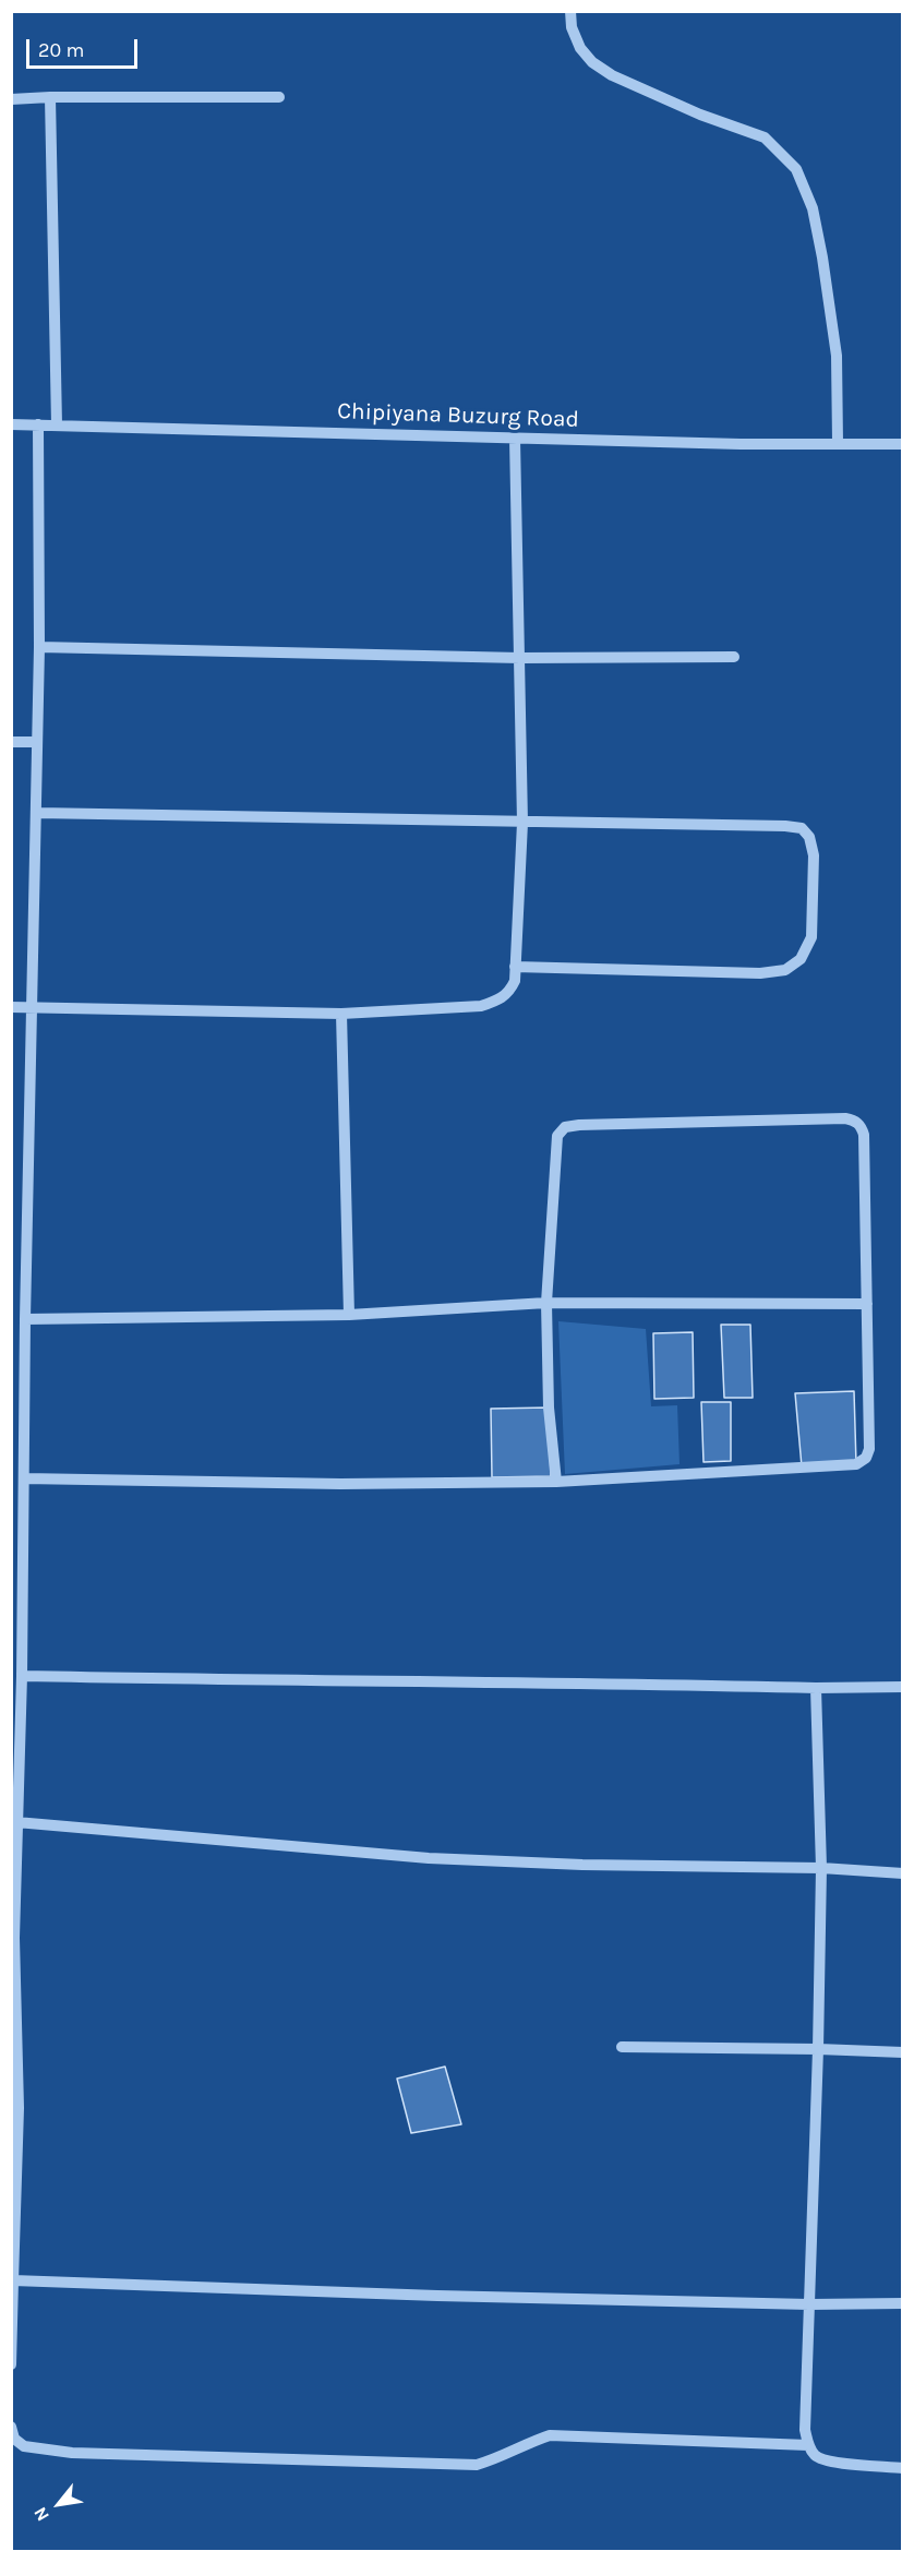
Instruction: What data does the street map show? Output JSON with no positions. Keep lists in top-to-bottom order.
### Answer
{
  "streets": {
    "street": ["Chipiyana Buzurg Road"]
  },
  "scale_bar": "20 m",
  "north": "bottom left"
}
